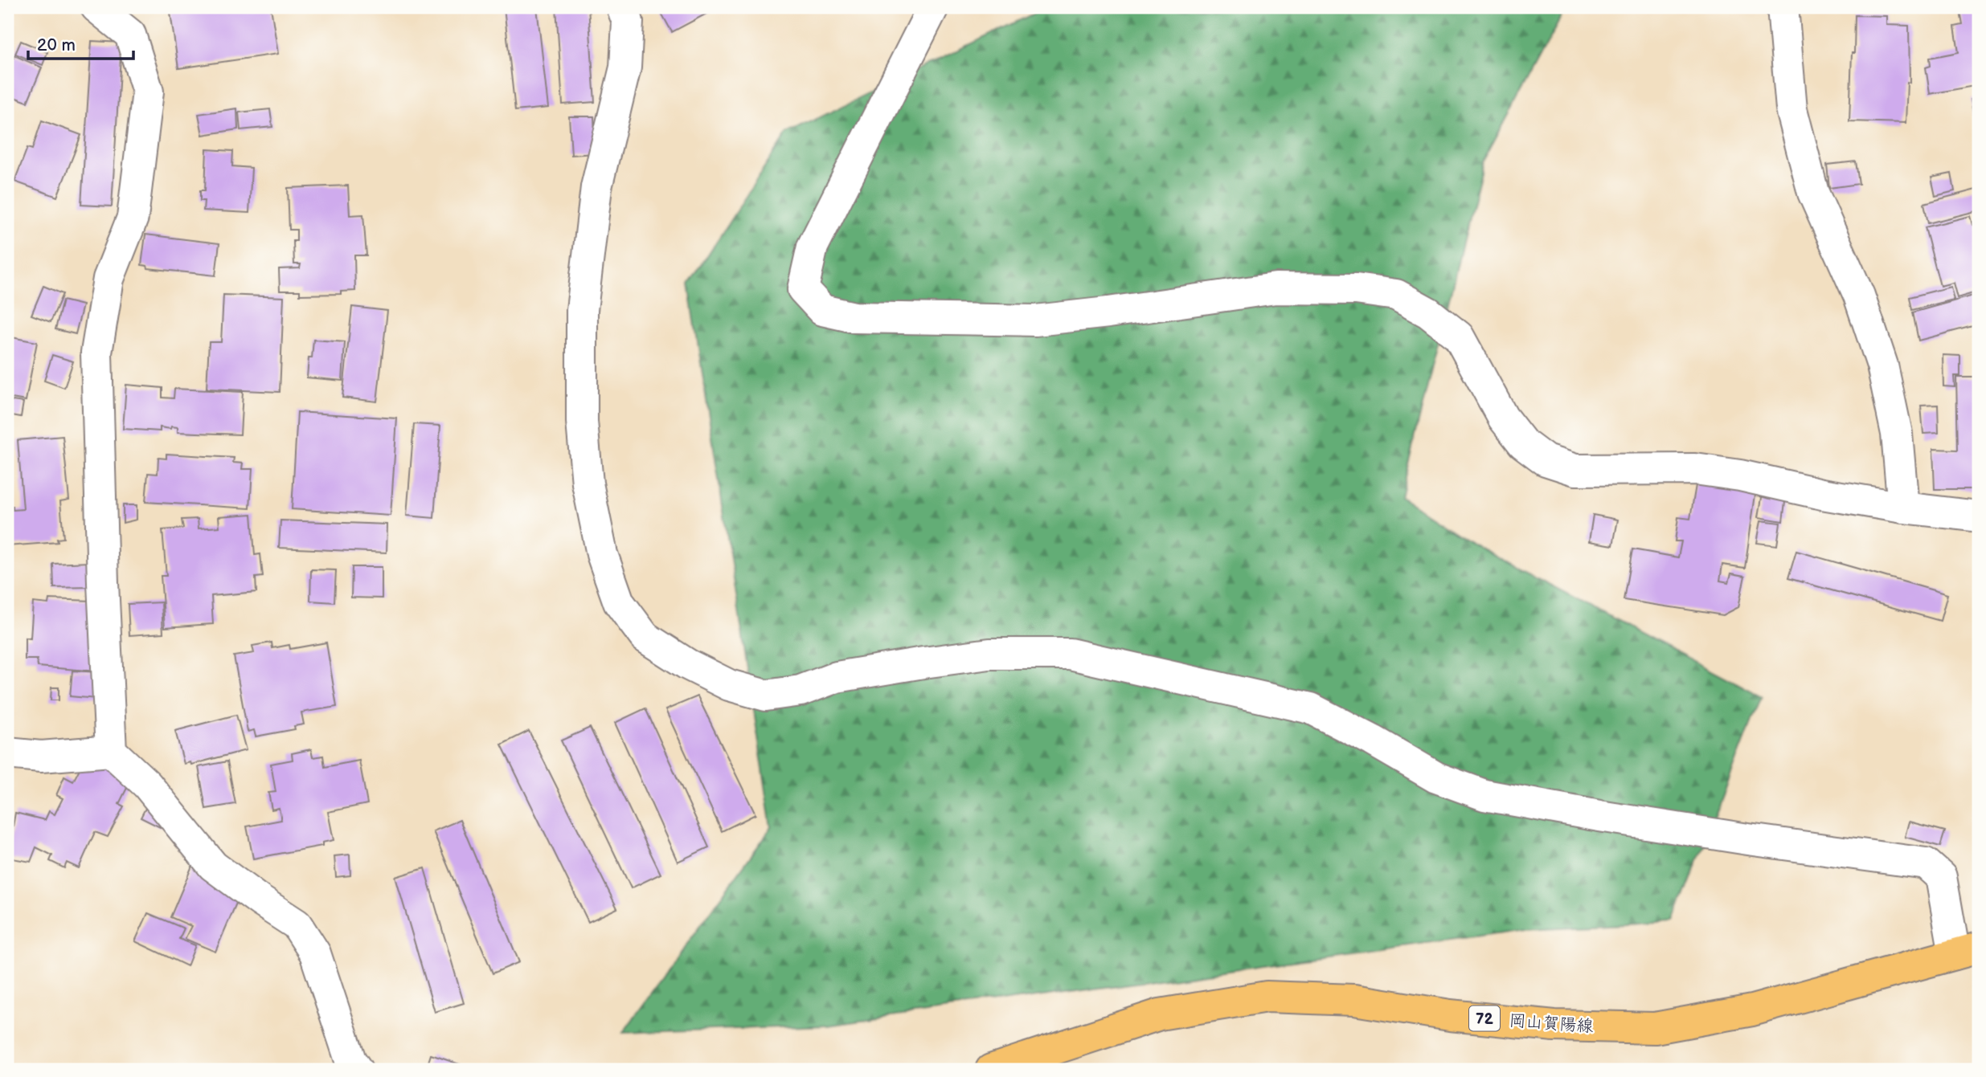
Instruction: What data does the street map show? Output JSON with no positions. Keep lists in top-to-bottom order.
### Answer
{
  "streets": {
    "main road": ["72", "岡山賀陽線"]
  },
  "scale_bar": "20 m"
}
